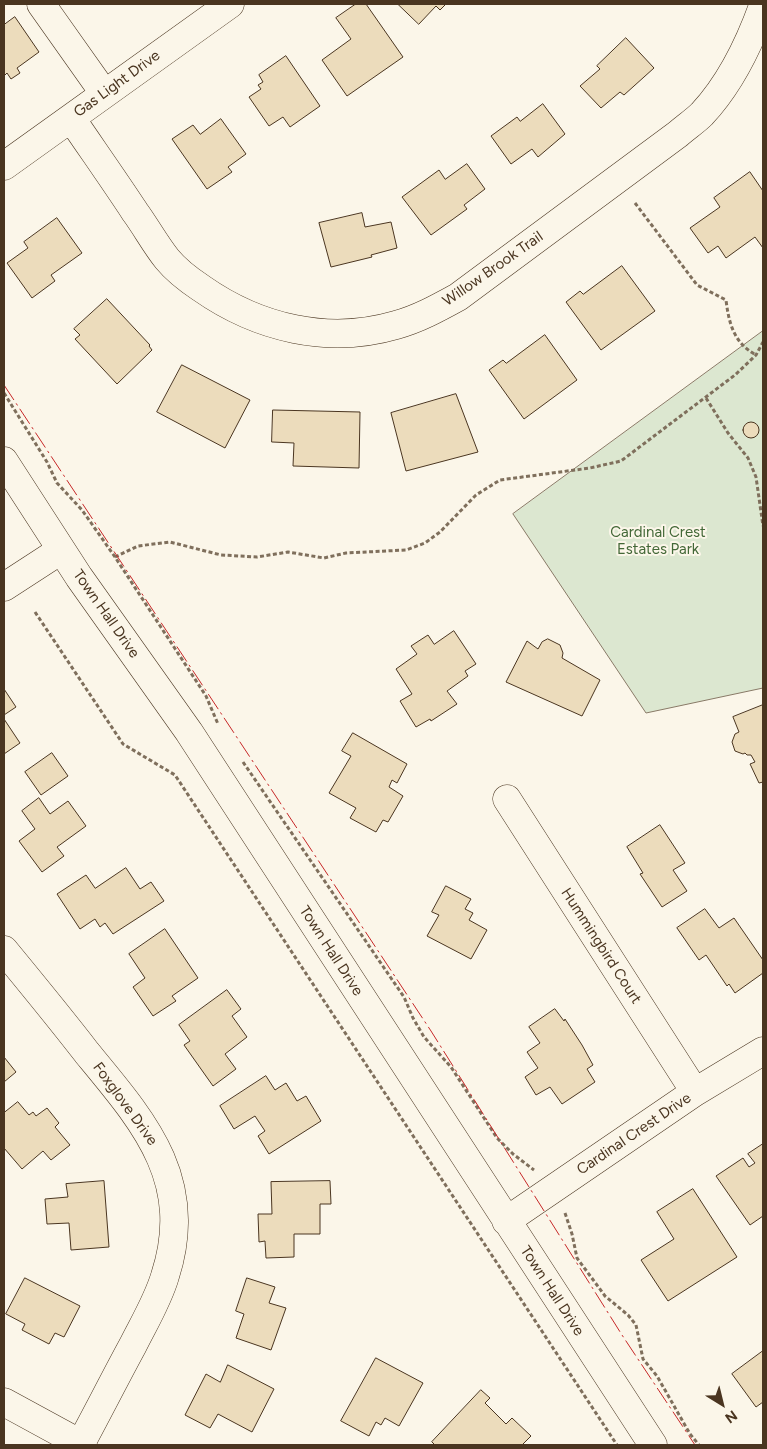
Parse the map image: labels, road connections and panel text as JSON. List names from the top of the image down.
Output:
{
  "streets": {
    "street": [
      "Gas Light Drive",
      "Willow Brook Trail",
      "Town Hall Drive",
      "Hummingbird Court",
      "Foxglove Drive",
      "Cardinal Crest Drive"
    ]
  },
  "crossings": [
    ["Gas Light Drive", "Willow Brook Trail"],
    ["Town Hall Drive", "Cardinal Crest Drive"],
    ["Hummingbird Court", "Cardinal Crest Drive"]
  ],
  "parks": ["Cardinal Crest Estates Park"],
  "north": "bottom right"
}
